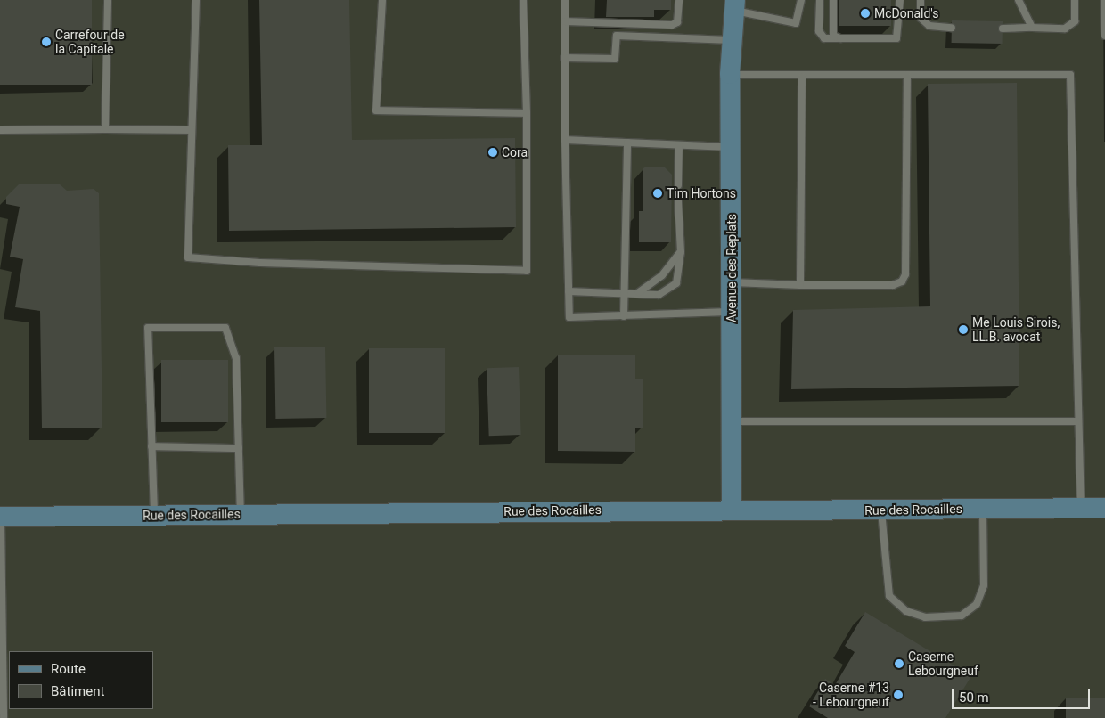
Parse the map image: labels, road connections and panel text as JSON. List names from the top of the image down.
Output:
{
  "streets": {
    "street": ["Avenue des Replats", "Rue des Rocailles"]
  },
  "crossings": [
    ["Avenue des Replats", "Rue des Rocailles"]
  ],
  "places": [
    "McDonald's",
    "Carrefour de la Capitale",
    "Cora",
    "Tim Hortons",
    "Me Louis Sirois, LL.B. avocat",
    "Caserne Lebourgneuf",
    "Caserne #13 - Lebourgneuf"
  ],
  "legend": ["Route", "Bâtiment"],
  "scale_bar": "50 m"
}
